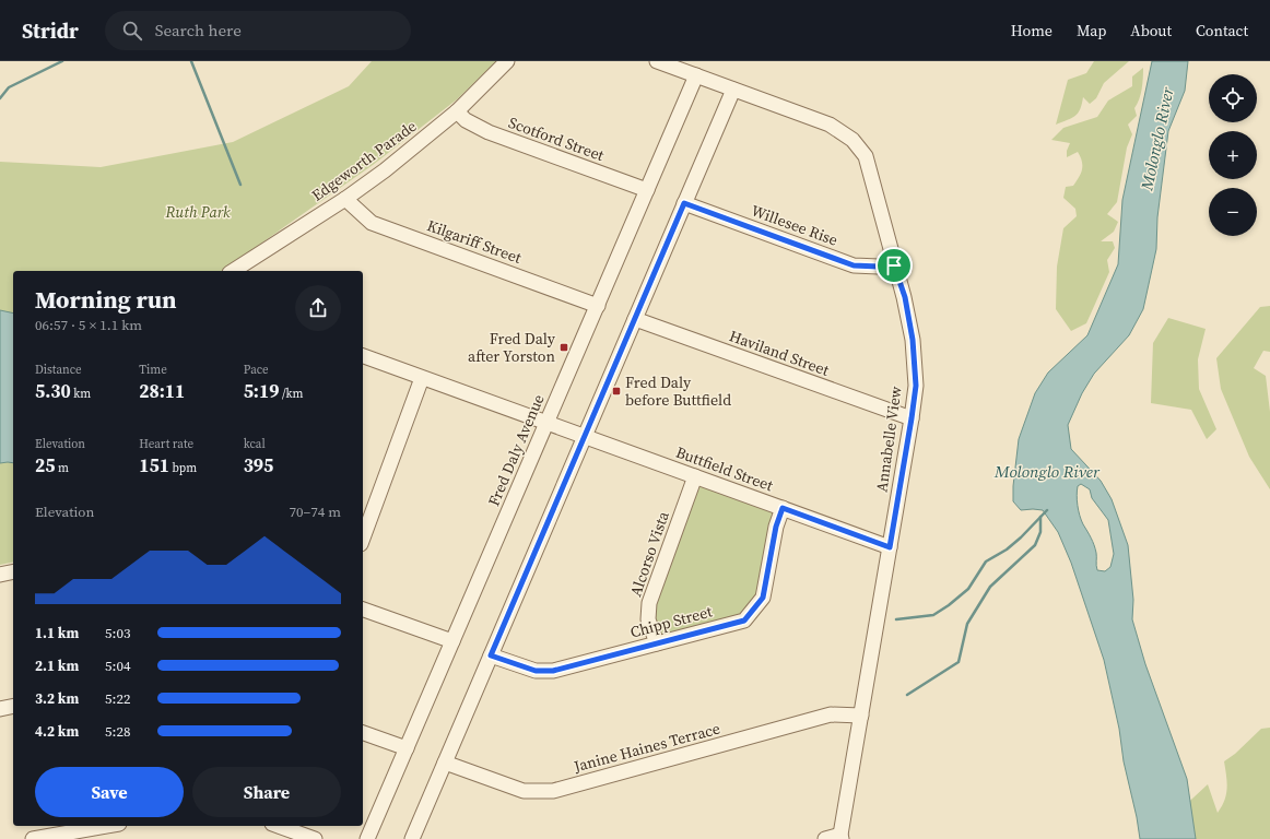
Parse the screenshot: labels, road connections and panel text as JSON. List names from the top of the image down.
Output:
{
  "streets": {
    "street": [
      "Scotford Street",
      "Edgeworth Parade",
      "Willesee Rise",
      "Kilgariff Street",
      "Haviland Street",
      "Annabelle View",
      "Fred Daly Avenue",
      "Buttfield Street",
      "Alcorso Vista",
      "Chipp Street",
      "Janine Haines Terrace"
    ]
  },
  "crossings": [
    ["Scotford Street", "Edgeworth Parade"],
    ["Scotford Street", "Fred Daly Avenue"],
    ["Edgeworth Parade", "Kilgariff Street"],
    ["Willesee Rise", "Annabelle View"],
    ["Kilgariff Street", "Fred Daly Avenue"],
    ["Haviland Street", "Annabelle View"],
    ["Annabelle View", "Fred Daly Avenue"],
    ["Annabelle View", "Buttfield Street"],
    ["Annabelle View", "Janine Haines Terrace"],
    ["Fred Daly Avenue", "Buttfield Street"],
    ["Buttfield Street", "Alcorso Vista"],
    ["Buttfield Street", "Chipp Street"],
    ["Alcorso Vista", "Chipp Street"]
  ],
  "water": ["Molonglo River"],
  "parks": ["Ruth Park"],
  "places": {
    "transit": ["Fred Daly after Yorston", "Fred Daly before Buttfield"]
  },
  "page": {
    "header": "Stridr",
    "search": "Search here",
    "nav": [
      "Home",
      "Map",
      "About",
      "Contact"
    ],
    "map_buttons": ["+", "−"],
    "heading": ["Morning run", "06:57 · 5 × 1.1 km"],
    "stats": [
      ["Distance", "5.30 km"],
      ["Time", "28:11"],
      ["Pace", "5:19 /km"],
      ["Elevation", "25 m"],
      ["Heart rate", "151 bpm"],
      ["kcal", "395"]
    ],
    "chart": ["Elevation", "70–74 m"],
    "list": [
      {
        "name": "1.1 km",
        "note": "5:03"
      },
      {
        "name": "2.1 km",
        "note": "5:04"
      },
      {
        "name": "3.2 km",
        "note": "5:22"
      },
      {
        "name": "4.2 km",
        "note": "5:28"
      }
    ],
    "buttons": ["Save", "Share"]
  }
}
